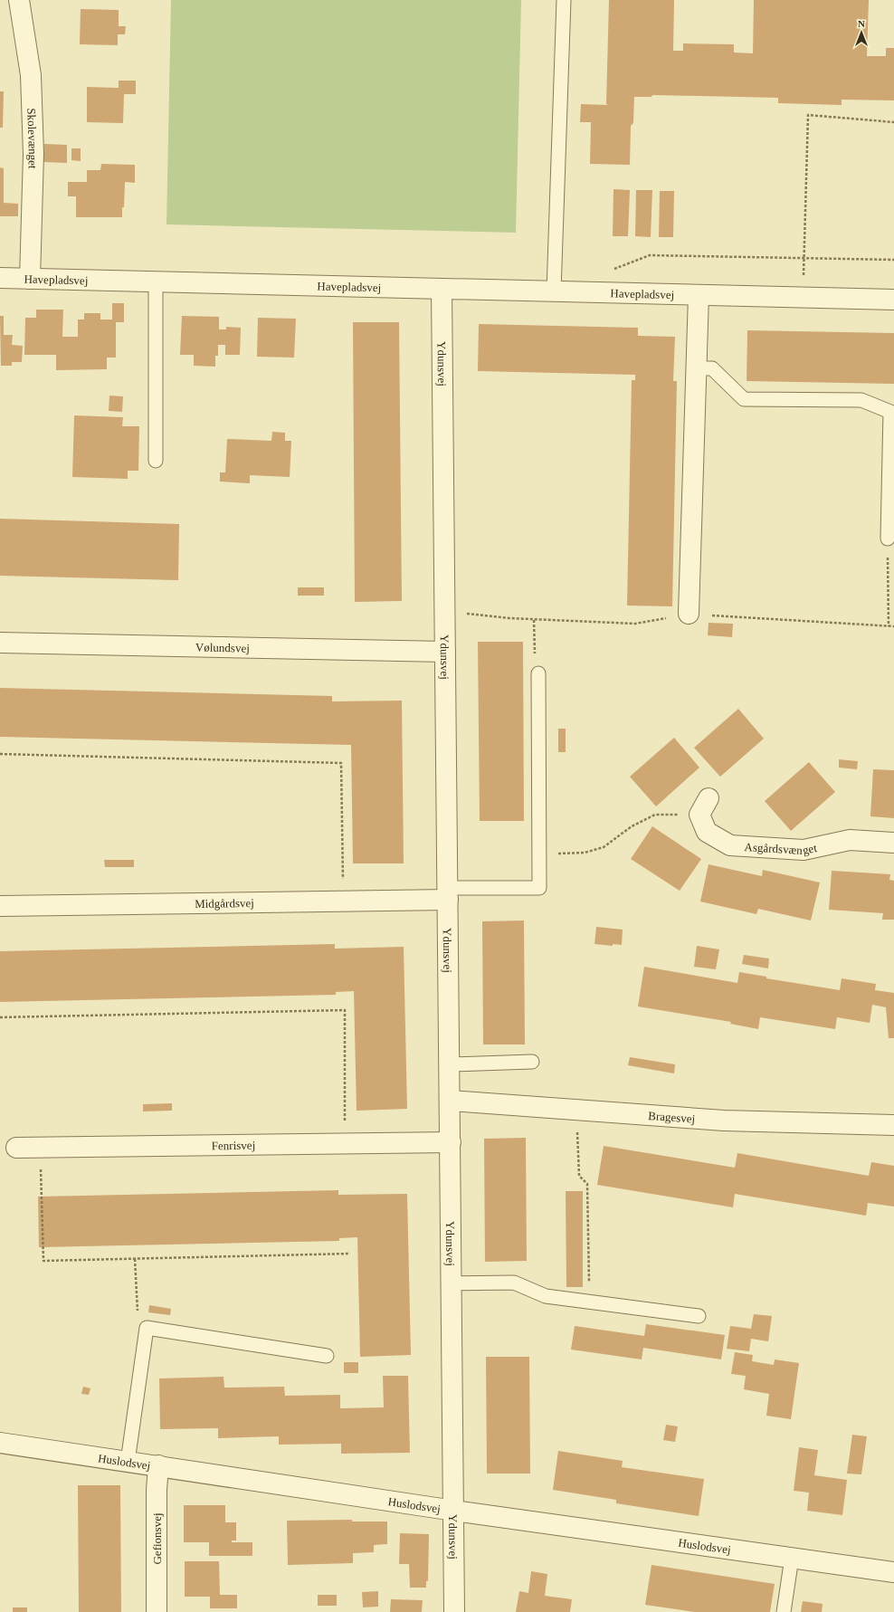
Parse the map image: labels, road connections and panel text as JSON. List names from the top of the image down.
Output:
{
  "streets": {
    "street": [
      "Skolevænget",
      "Havepladsvej",
      "Ydunsvej",
      "Vølundsvej",
      "Asgårdsvænget",
      "Midgårdsvej",
      "Bragesvej",
      "Fenrisvej",
      "Huslodsvej",
      "Gefionsvej"
    ]
  },
  "crossings": [
    ["Skolevænget", "Havepladsvej"],
    ["Havepladsvej", "Ydunsvej"],
    ["Ydunsvej", "Vølundsvej"],
    ["Ydunsvej", "Midgårdsvej"],
    ["Ydunsvej", "Bragesvej"],
    ["Ydunsvej", "Fenrisvej"],
    ["Ydunsvej", "Huslodsvej"],
    ["Huslodsvej", "Gefionsvej"]
  ],
  "north": "top"
}
